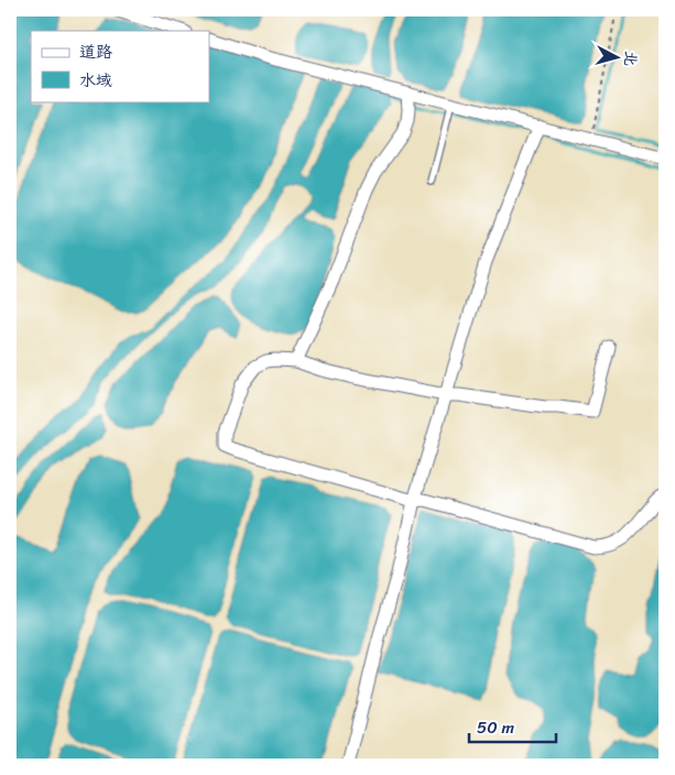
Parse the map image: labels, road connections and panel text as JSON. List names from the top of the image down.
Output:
{
  "legend": ["道路", "水域"],
  "scale_bar": "50 m",
  "north": "right"
}
